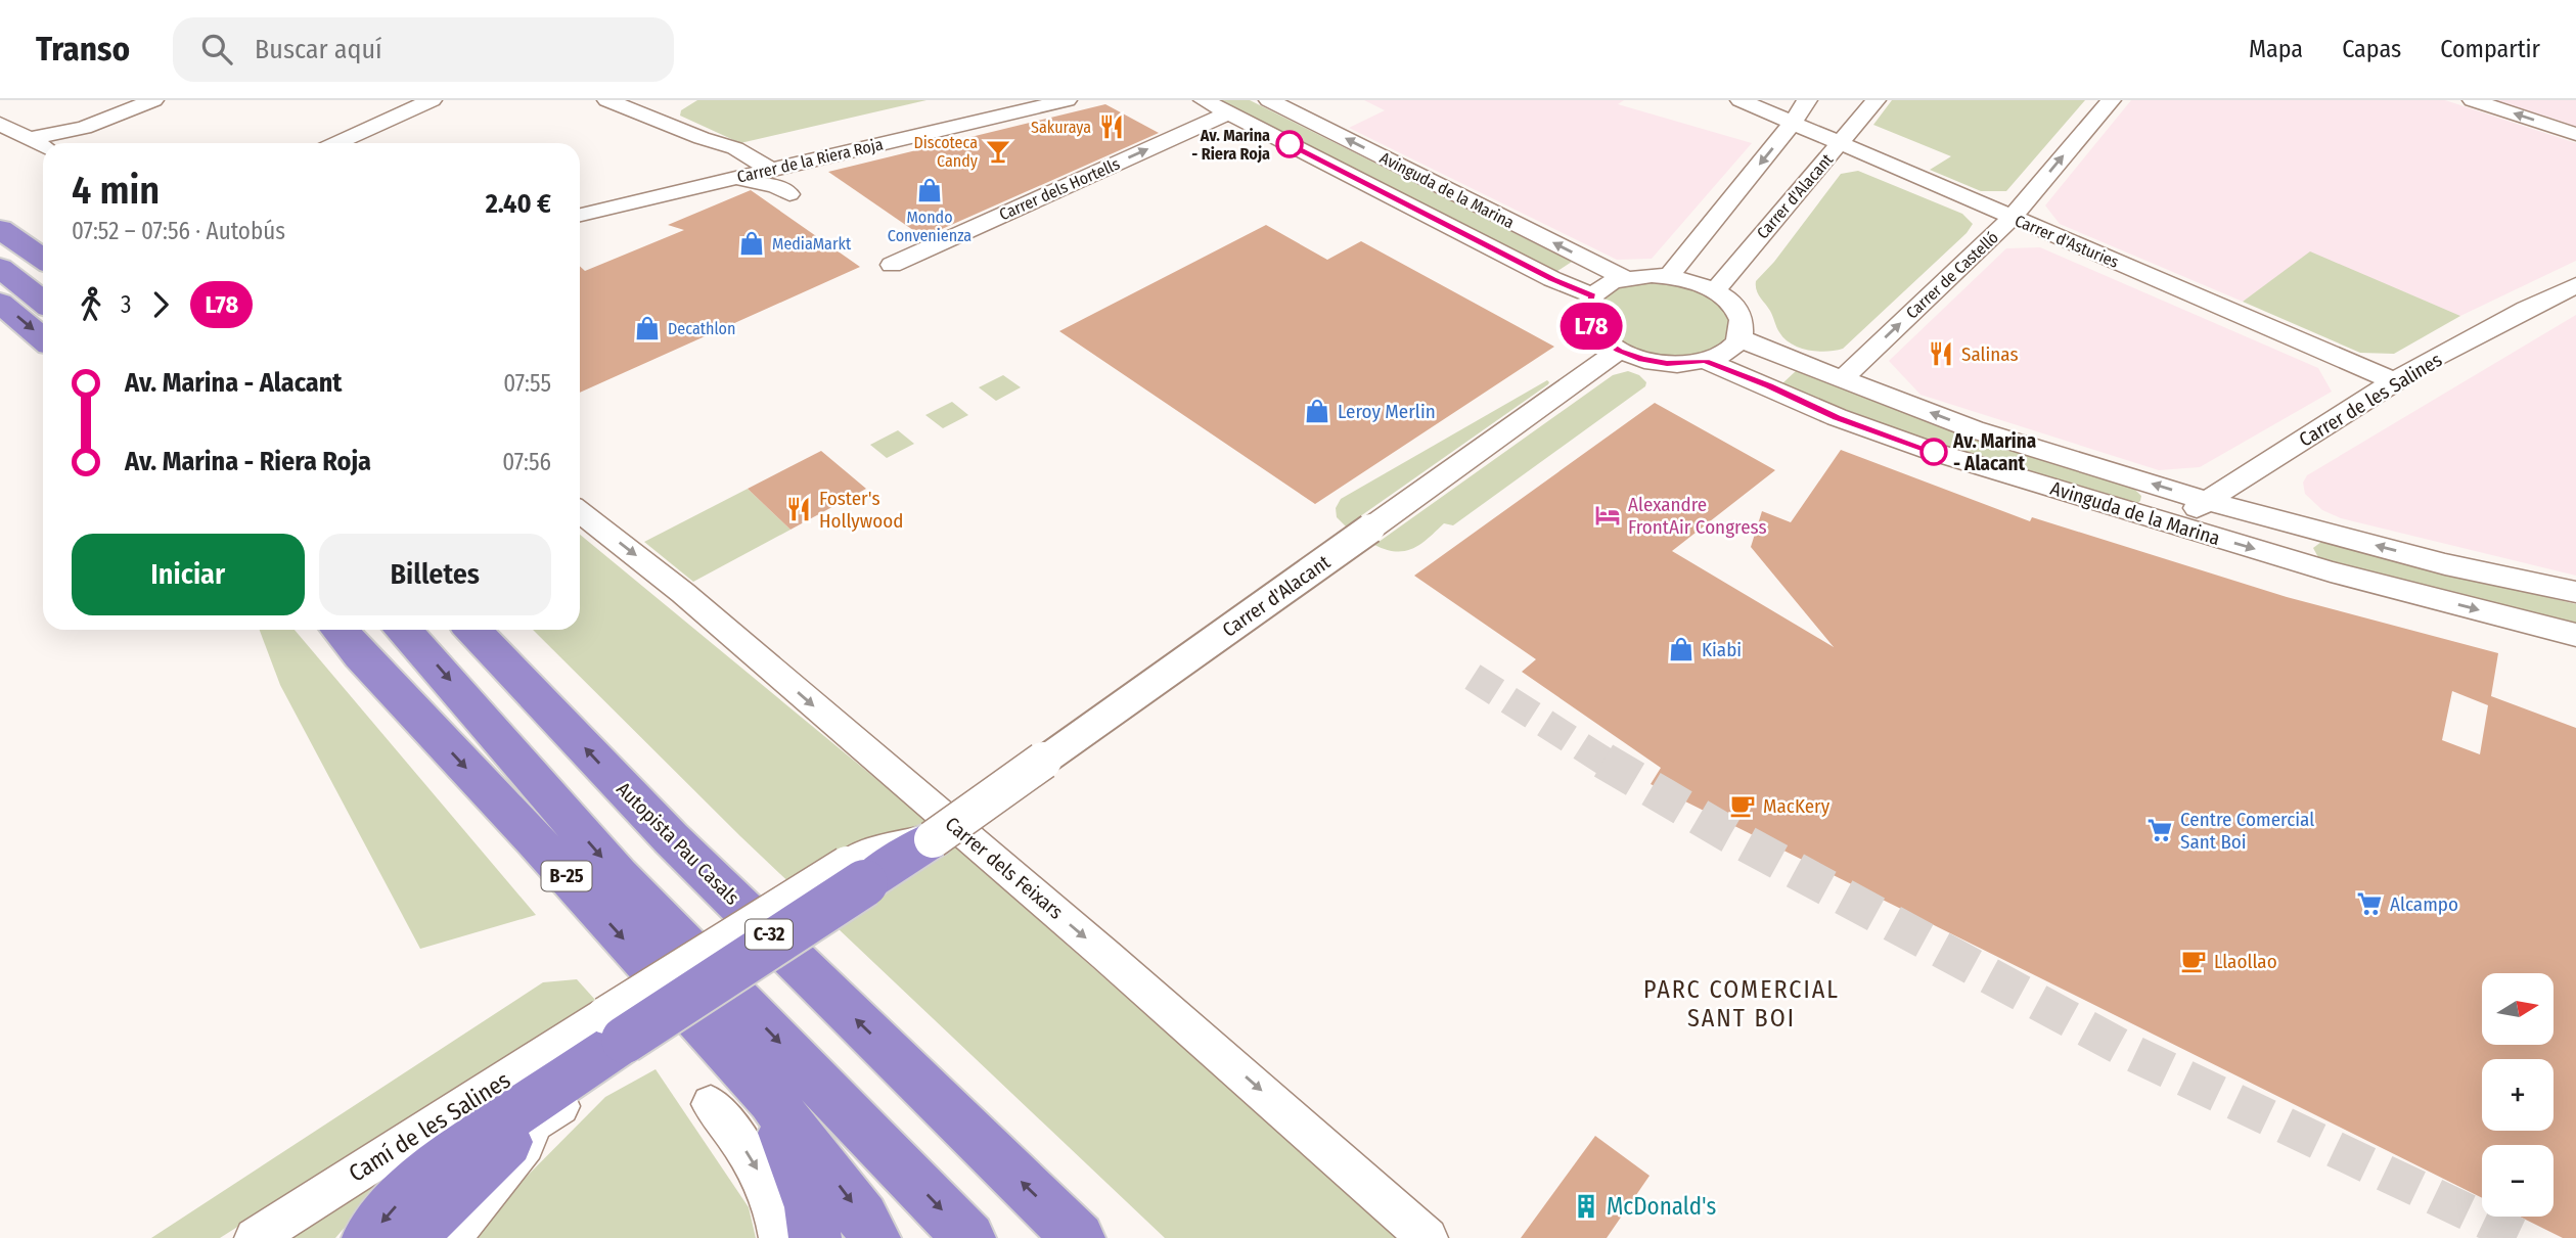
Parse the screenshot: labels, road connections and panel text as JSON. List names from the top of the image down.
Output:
{
  "streets": {
    "highway": ["Autopista Pau Casals", "B-25", "C-32"],
    "street": [
      "Carrer de la Riera Roja",
      "Carrer dels Hortells",
      "Avinguda de la Marina",
      "Carrer d'Alacant",
      "Carrer d'Asturies",
      "Carrer de Castelló",
      "Carrer de les Salines",
      "Carrer dels Feixars",
      "Camí de les Salines"
    ]
  },
  "crossings": [
    ["Carrer dels Hortells", "Avinguda de la Marina"],
    ["Avinguda de la Marina", "Carrer d'Alacant"],
    ["Avinguda de la Marina", "Carrer de Castelló"],
    ["Avinguda de la Marina", "Carrer de les Salines"],
    ["Carrer d'Alacant", "Carrer d'Asturies"],
    ["Carrer d'Asturies", "Carrer de Castelló"],
    ["Carrer d'Asturies", "Carrer de les Salines"]
  ],
  "one_way": ["Carrer dels Hortells", "Carrer dels Feixars"],
  "districts": ["PARC COMERCIAL SANT BOI"],
  "places": {
    "restaurant": ["Sakuraya", "Salinas", "Foster's Hollywood"],
    "other": ["Av. Marina - Riera Roja", "Av. Marina - Alacant"],
    "bar": ["Discoteca Candy"],
    "shop": [
      "Mondo Convenienza",
      "MediaMarkt",
      "Decathlon",
      "Leroy Merlin",
      "Kiabi"
    ],
    "hotel": ["Alexandre FrontAir Congress"],
    "cafe": ["MacKery", "Llaollao"],
    "supermarket": ["Centre Comercial Sant Boi", "Alcampo"],
    "building": ["McDonald's"]
  },
  "lines": ["bus line L78"],
  "north": "right",
  "page": {
    "header": "Transo",
    "search": "Buscar aquí",
    "nav": ["Mapa", "Capas", "Compartir"],
    "on_map": "L78",
    "heading": ["4 min", "07:52 – 07:56 · Autobús", "2.40 €"],
    "legs": ["3", "L78"],
    "list": [
      {
        "name": "Av. Marina - Alacant",
        "value": "07:55"
      },
      {
        "name": "Av. Marina - Riera Roja",
        "value": "07:56"
      }
    ],
    "buttons": ["Iniciar", "Billetes"],
    "map_buttons": ["+", "−"]
  }
}
